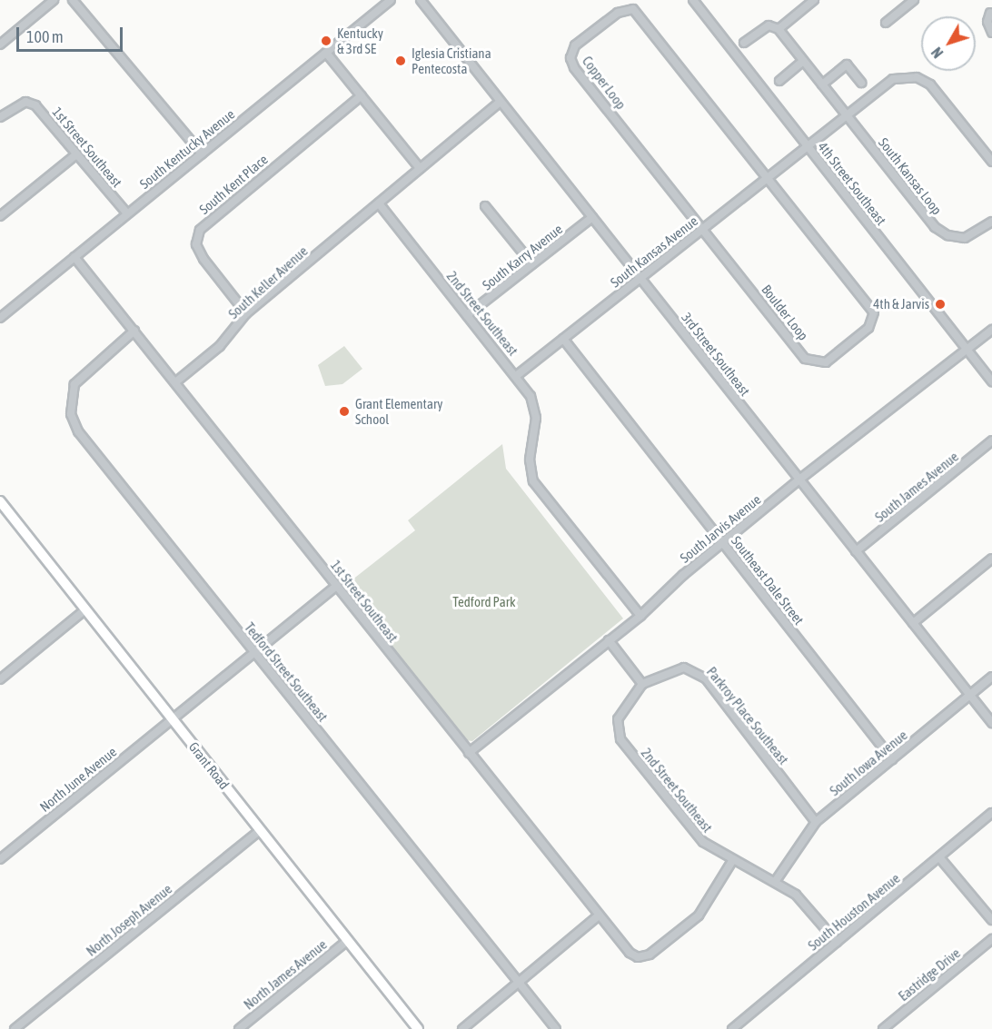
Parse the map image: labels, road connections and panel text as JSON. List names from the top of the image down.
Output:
{
  "streets": {
    "main road": ["Grant Road"],
    "street": [
      "Copper Loop",
      "1st Street Southeast",
      "South Kentucky Avenue",
      "South Kansas Loop",
      "4th Street Southeast",
      "South Kent Place",
      "South Kansas Avenue",
      "South Karry Avenue",
      "South Keller Avenue",
      "Boulder Loop",
      "2nd Street Southeast",
      "3rd Street Southeast",
      "South James Avenue",
      "South Jarvis Avenue",
      "Southeast Dale Street",
      "Tedford Street Southeast",
      "Parkroy Place Southeast",
      "South Iowa Avenue",
      "North June Avenue",
      "South Houston Avenue",
      "North Joseph Avenue",
      "North James Avenue",
      "Eastridge Drive"
    ]
  },
  "crossings": [
    ["Copper Loop", "South Kansas Avenue"],
    ["Copper Loop", "Boulder Loop"],
    ["1st Street Southeast", "South Kentucky Avenue"],
    ["1st Street Southeast", "South Keller Avenue"],
    ["1st Street Southeast", "2nd Street Southeast"],
    ["1st Street Southeast", "South Jarvis Avenue"],
    ["1st Street Southeast", "Tedford Street Southeast"],
    ["1st Street Southeast", "North June Avenue"],
    ["4th Street Southeast", "South Kansas Avenue"],
    ["4th Street Southeast", "South Jarvis Avenue"],
    ["South Kent Place", "South Keller Avenue"],
    ["South Kansas Avenue", "Boulder Loop"],
    ["South Kansas Avenue", "2nd Street Southeast"],
    ["South Kansas Avenue", "3rd Street Southeast"],
    ["South Kansas Avenue", "Southeast Dale Street"],
    ["South Karry Avenue", "2nd Street Southeast"],
    ["South Karry Avenue", "3rd Street Southeast"],
    ["South Keller Avenue", "2nd Street Southeast"],
    ["2nd Street Southeast", "South Jarvis Avenue"],
    ["2nd Street Southeast", "Parkroy Place Southeast"],
    ["2nd Street Southeast", "South Iowa Avenue"],
    ["2nd Street Southeast", "South Houston Avenue"],
    ["3rd Street Southeast", "South James Avenue"],
    ["3rd Street Southeast", "South Jarvis Avenue"],
    ["3rd Street Southeast", "South Iowa Avenue"],
    ["South Jarvis Avenue", "Southeast Dale Street"],
    ["Southeast Dale Street", "South Iowa Avenue"],
    ["Tedford Street Southeast", "North June Avenue"],
    ["Parkroy Place Southeast", "South Iowa Avenue"],
    ["Grant Road", "North June Avenue"],
    ["Grant Road", "North Joseph Avenue"],
    ["Grant Road", "North James Avenue"]
  ],
  "parks": ["Tedford Park"],
  "places": [
    "Kentucky & 3rd SE",
    "Iglesia Cristiana Pentecosta",
    "4th & Jarvis",
    "Grant Elementary School"
  ],
  "scale_bar": "100 m",
  "north": "bottom left"
}
